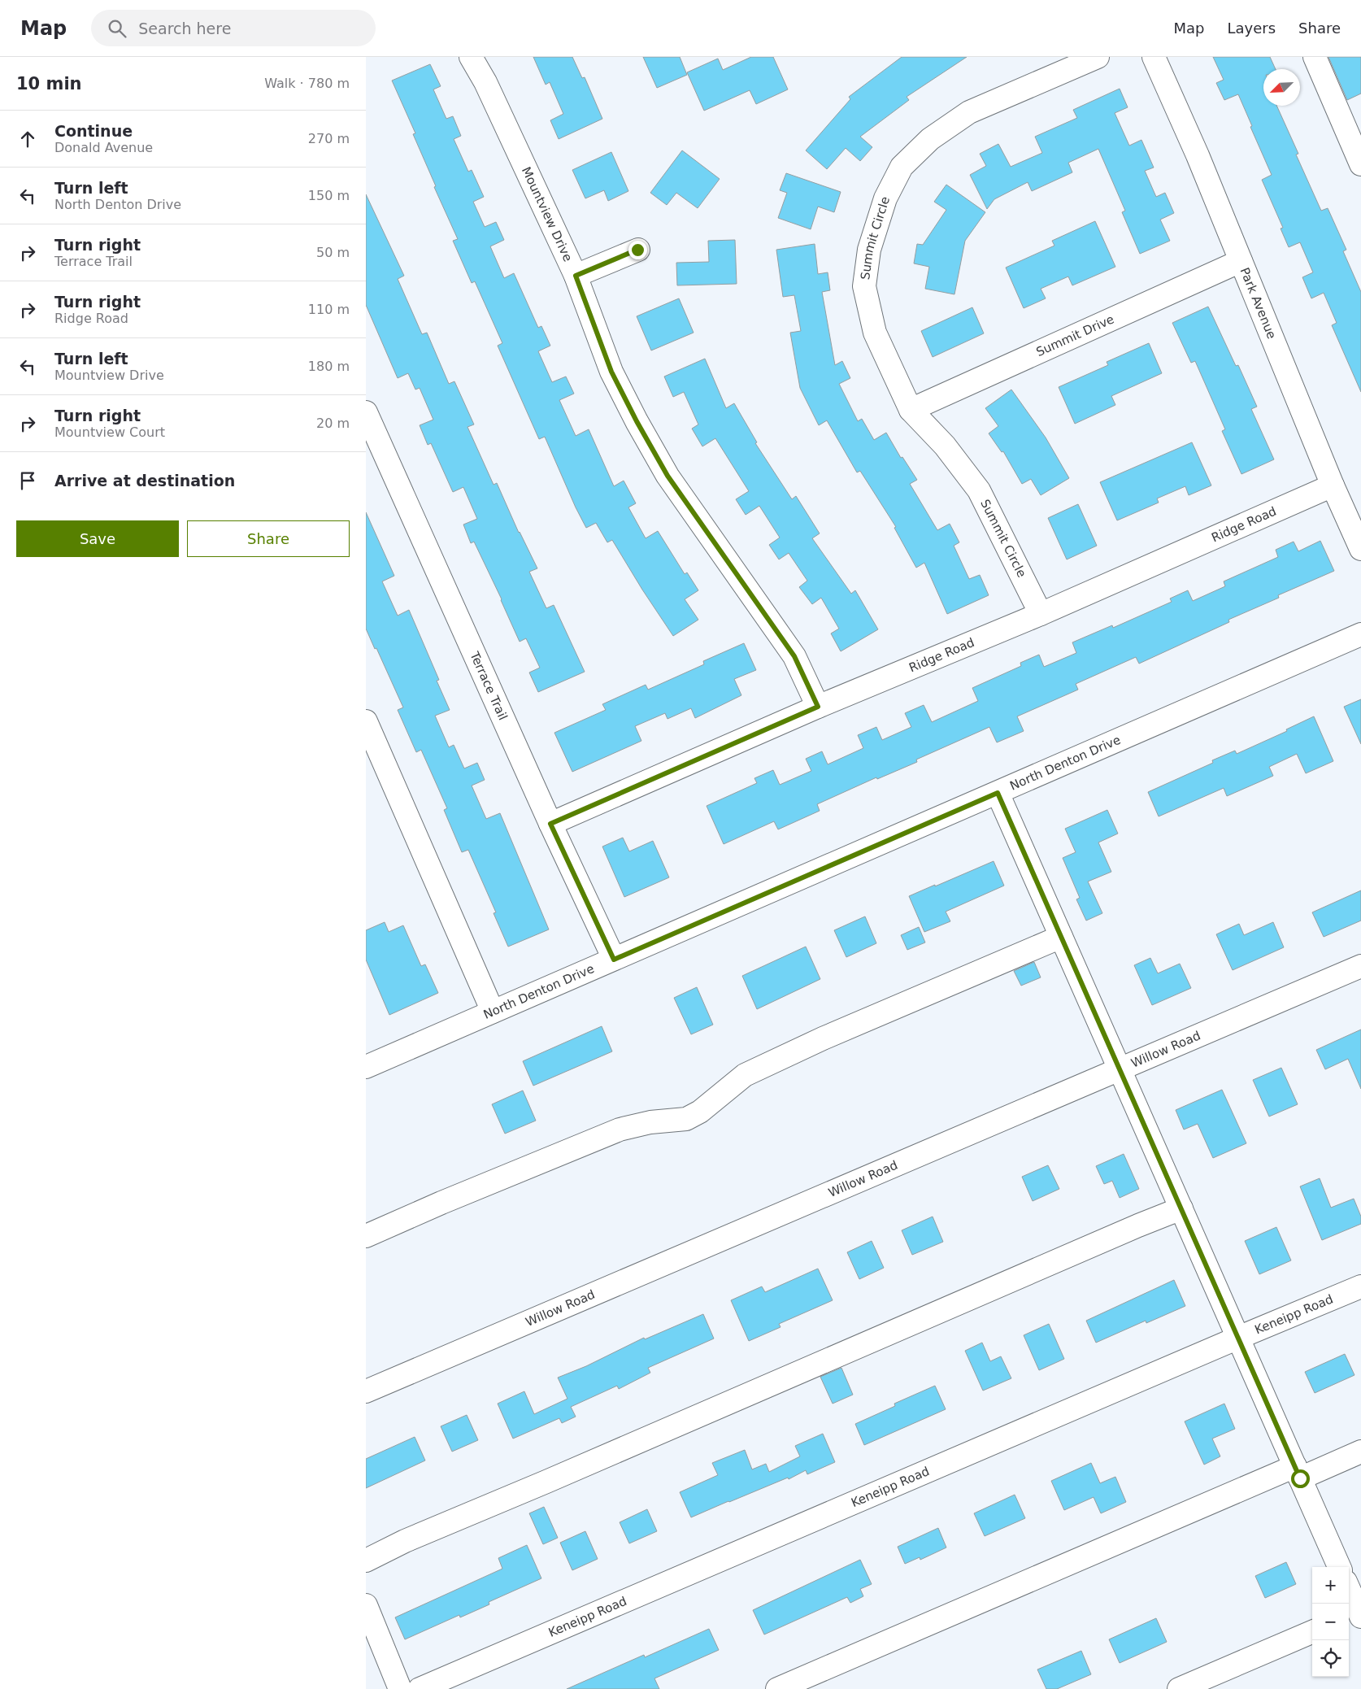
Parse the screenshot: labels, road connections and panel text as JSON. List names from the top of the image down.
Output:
{
  "streets": {
    "street": [
      "Mountview Drive",
      "Summit Circle",
      "Park Avenue",
      "Summit Drive",
      "Ridge Road",
      "Terrace Trail",
      "North Denton Drive",
      "Willow Road",
      "Keneipp Road"
    ]
  },
  "crossings": [
    ["Mountview Drive", "Ridge Road"],
    ["Summit Circle", "Summit Drive"],
    ["Summit Circle", "Ridge Road"],
    ["Park Avenue", "Summit Drive"],
    ["Park Avenue", "Ridge Road"],
    ["Ridge Road", "Terrace Trail"],
    ["Terrace Trail", "North Denton Drive"]
  ],
  "north": "bottom left",
  "page": {
    "header": "Map",
    "search": "Search here",
    "nav": ["Map", "Layers", "Share"],
    "heading": ["10 min", "Walk · 780 m"],
    "list": [
      ["Continue", "Donald Avenue", "270 m"],
      ["Turn left", "North Denton Drive", "150 m"],
      ["Turn right", "Terrace Trail", "50 m"],
      ["Turn right", "Ridge Road", "110 m"],
      ["Turn left", "Mountview Drive", "180 m"],
      ["Turn right", "Mountview Court", "20 m"],
      "Arrive at destination"
    ],
    "buttons": ["Save", "Share"],
    "map_buttons": ["+", "−"]
  }
}
